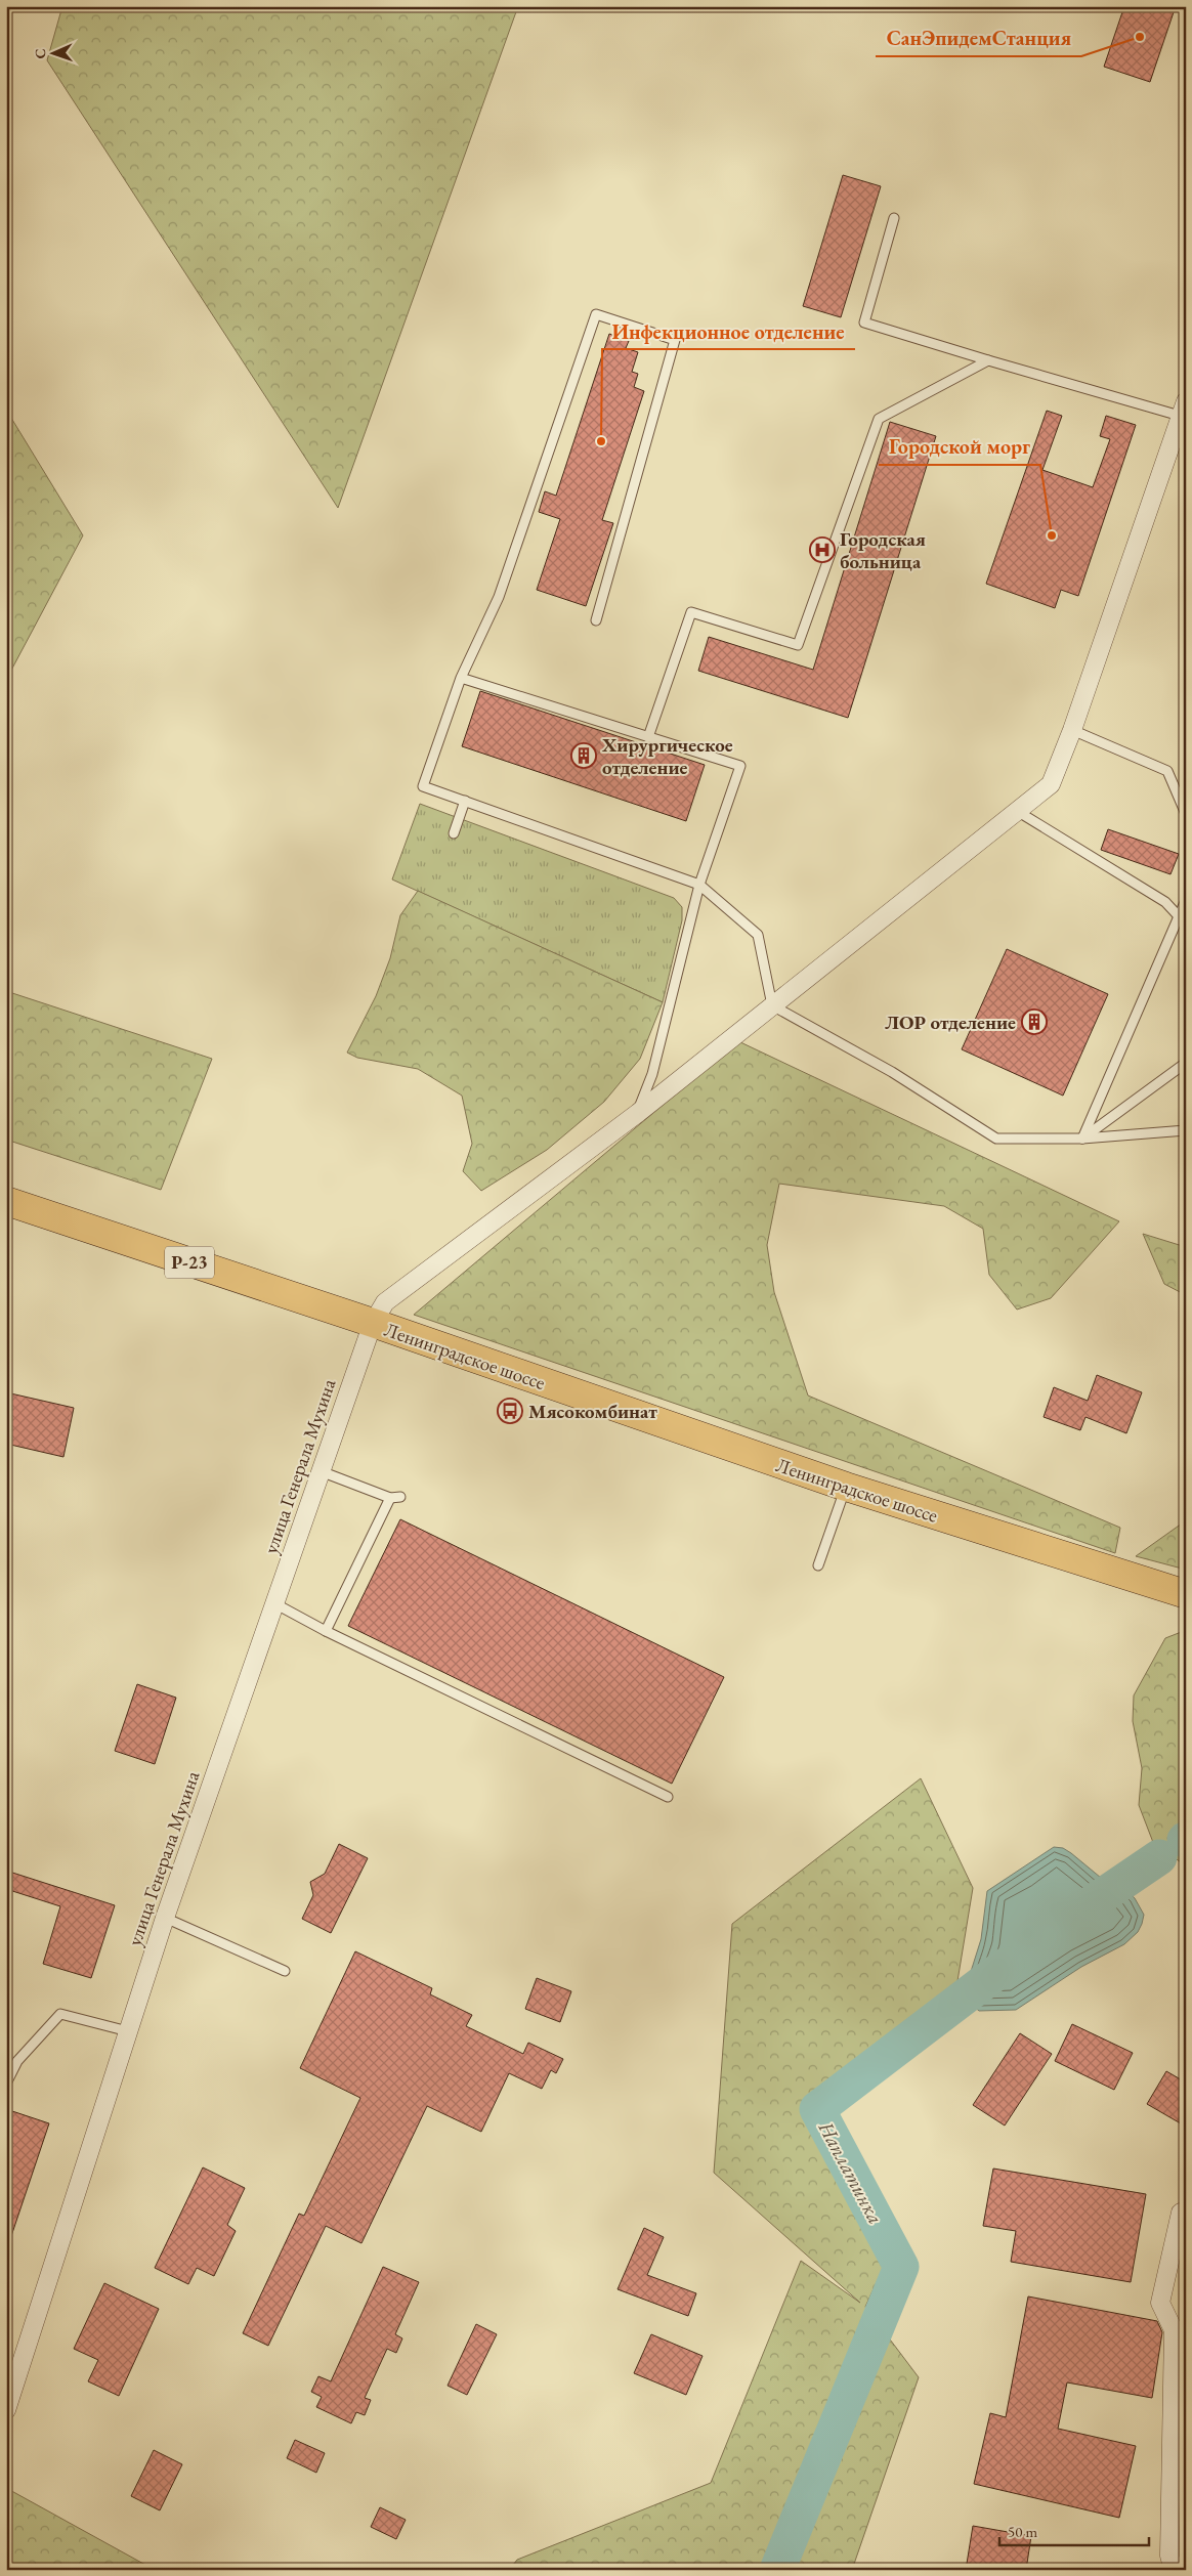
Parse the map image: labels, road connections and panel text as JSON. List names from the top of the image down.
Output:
{
  "streets": {
    "main road": ["Р-23", "Ленинградское шоссе"],
    "street": ["улица Генерала Мухина"]
  },
  "crossings": [
    ["Ленинградское шоссе", "улица Генерала Мухина"]
  ],
  "water": ["Наплатинка"],
  "places": {
    "other": ["СанЭпидемСтанция", "Инфекционное отделение", "Городской морг"],
    "hospital": ["Городская больница"],
    "building": ["Хирургическое отделение", "ЛОР отделение"],
    "bus stop": ["Мясокомбинат"]
  },
  "scale_bar": "50 m",
  "north": "left"
}
